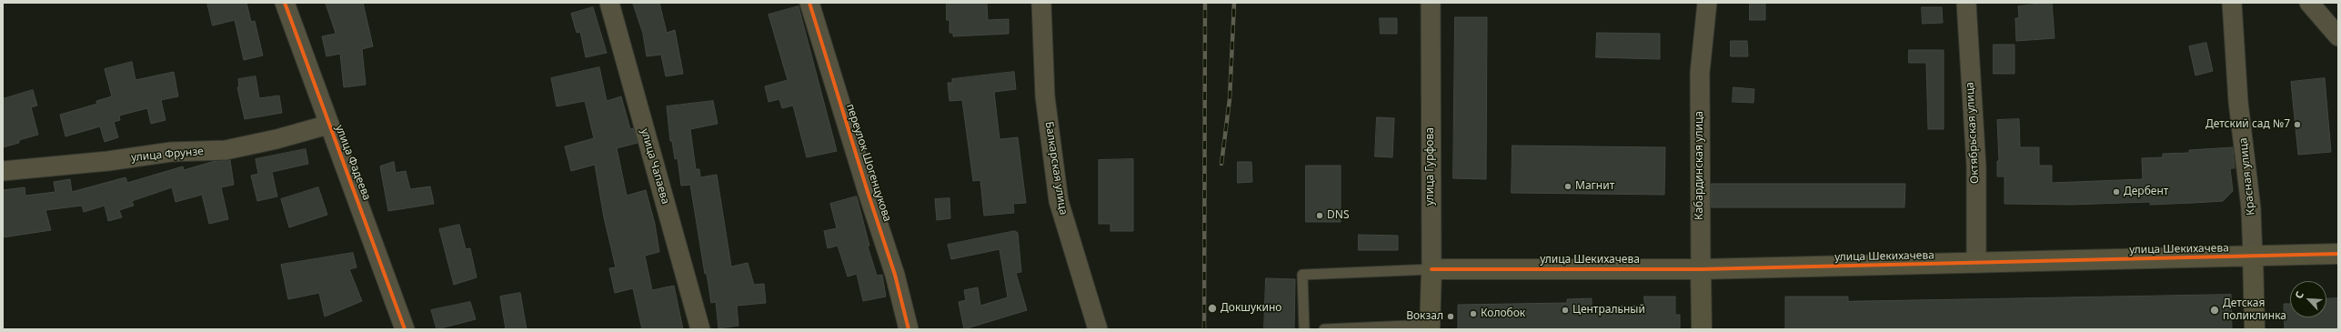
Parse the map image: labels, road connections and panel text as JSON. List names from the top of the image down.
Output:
{
  "streets": {
    "street": [
      "Октябрьская улица",
      "улица Фрунзе",
      "улица Фадеева",
      "переулок Шогенцукова",
      "Кабардинская улица",
      "улица Чапаева",
      "улица Гурфова",
      "Балкарская улица",
      "Красная улица",
      "улица Шекихачева"
    ]
  },
  "crossings": [
    ["Октябрьская улица", "улица Шекихачева"],
    ["улица Фрунзе", "улица Фадеева"],
    ["Кабардинская улица", "улица Шекихачева"],
    ["улица Гурфова", "улица Шекихачева"],
    ["Красная улица", "улица Шекихачева"]
  ],
  "places": [
    "Детский сад №7",
    "Магнит",
    "Дербент",
    "DNS",
    "Докшукино",
    "Центральный",
    "Детская поликлинка",
    "Колобок",
    "Вокзал"
  ],
  "north": "top left"
}
